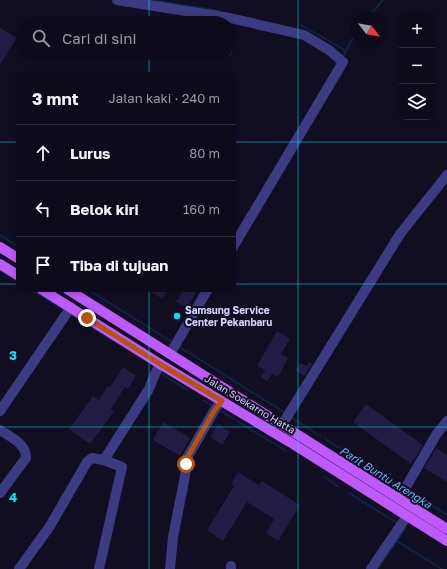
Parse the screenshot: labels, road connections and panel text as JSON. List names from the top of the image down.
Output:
{
  "streets": {
    "main road": ["Jalan Soekarno Hatta"]
  },
  "water": ["Parit Buntu Arengka"],
  "places": ["Samsung Service Center Pekanbaru"],
  "north": "bottom right",
  "page": {
    "map_buttons": ["+", "−"],
    "search": "Cari di sini",
    "heading": ["3 mnt", "Jalan kaki · 240 m"],
    "list": [
      ["Lurus", "80 m"],
      ["Belok kiri", "160 m"],
      "Tiba di tujuan"
    ]
  },
  "grid": {
    "rows": ["3", "4"]
  }
}
